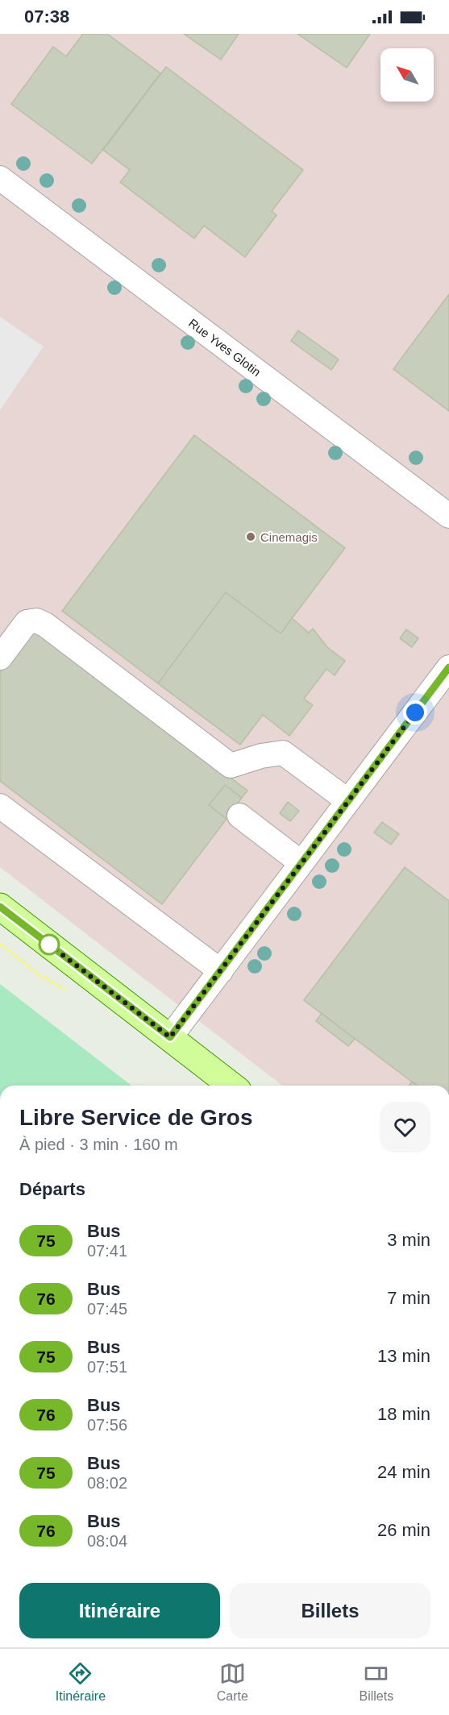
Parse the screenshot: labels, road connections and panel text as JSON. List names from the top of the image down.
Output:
{
  "streets": {
    "street": ["Rue Yves Glotin"]
  },
  "places": ["Cinemagis"],
  "lines": ["bus line 75"],
  "north": "top left",
  "page": {
    "status": "07:38",
    "heading": [
      ["Libre Service de Gros", "À pied · 3 min · 160 m"],
      "Départs"
    ],
    "list": [
      {
        "mark": "75",
        "name": "Bus",
        "note": "07:41",
        "value": "3 min"
      },
      {
        "mark": "76",
        "name": "Bus",
        "note": "07:45",
        "value": "7 min"
      },
      {
        "mark": "75",
        "name": "Bus",
        "note": "07:51",
        "value": "13 min"
      },
      {
        "mark": "76",
        "name": "Bus",
        "note": "07:56",
        "value": "18 min"
      },
      {
        "mark": "75",
        "name": "Bus",
        "note": "08:02",
        "value": "24 min"
      },
      {
        "mark": "76",
        "name": "Bus",
        "note": "08:04",
        "value": "26 min"
      }
    ],
    "buttons": ["Itinéraire", "Billets"],
    "tabs": ["Itinéraire", "Carte", "Billets"]
  }
}
